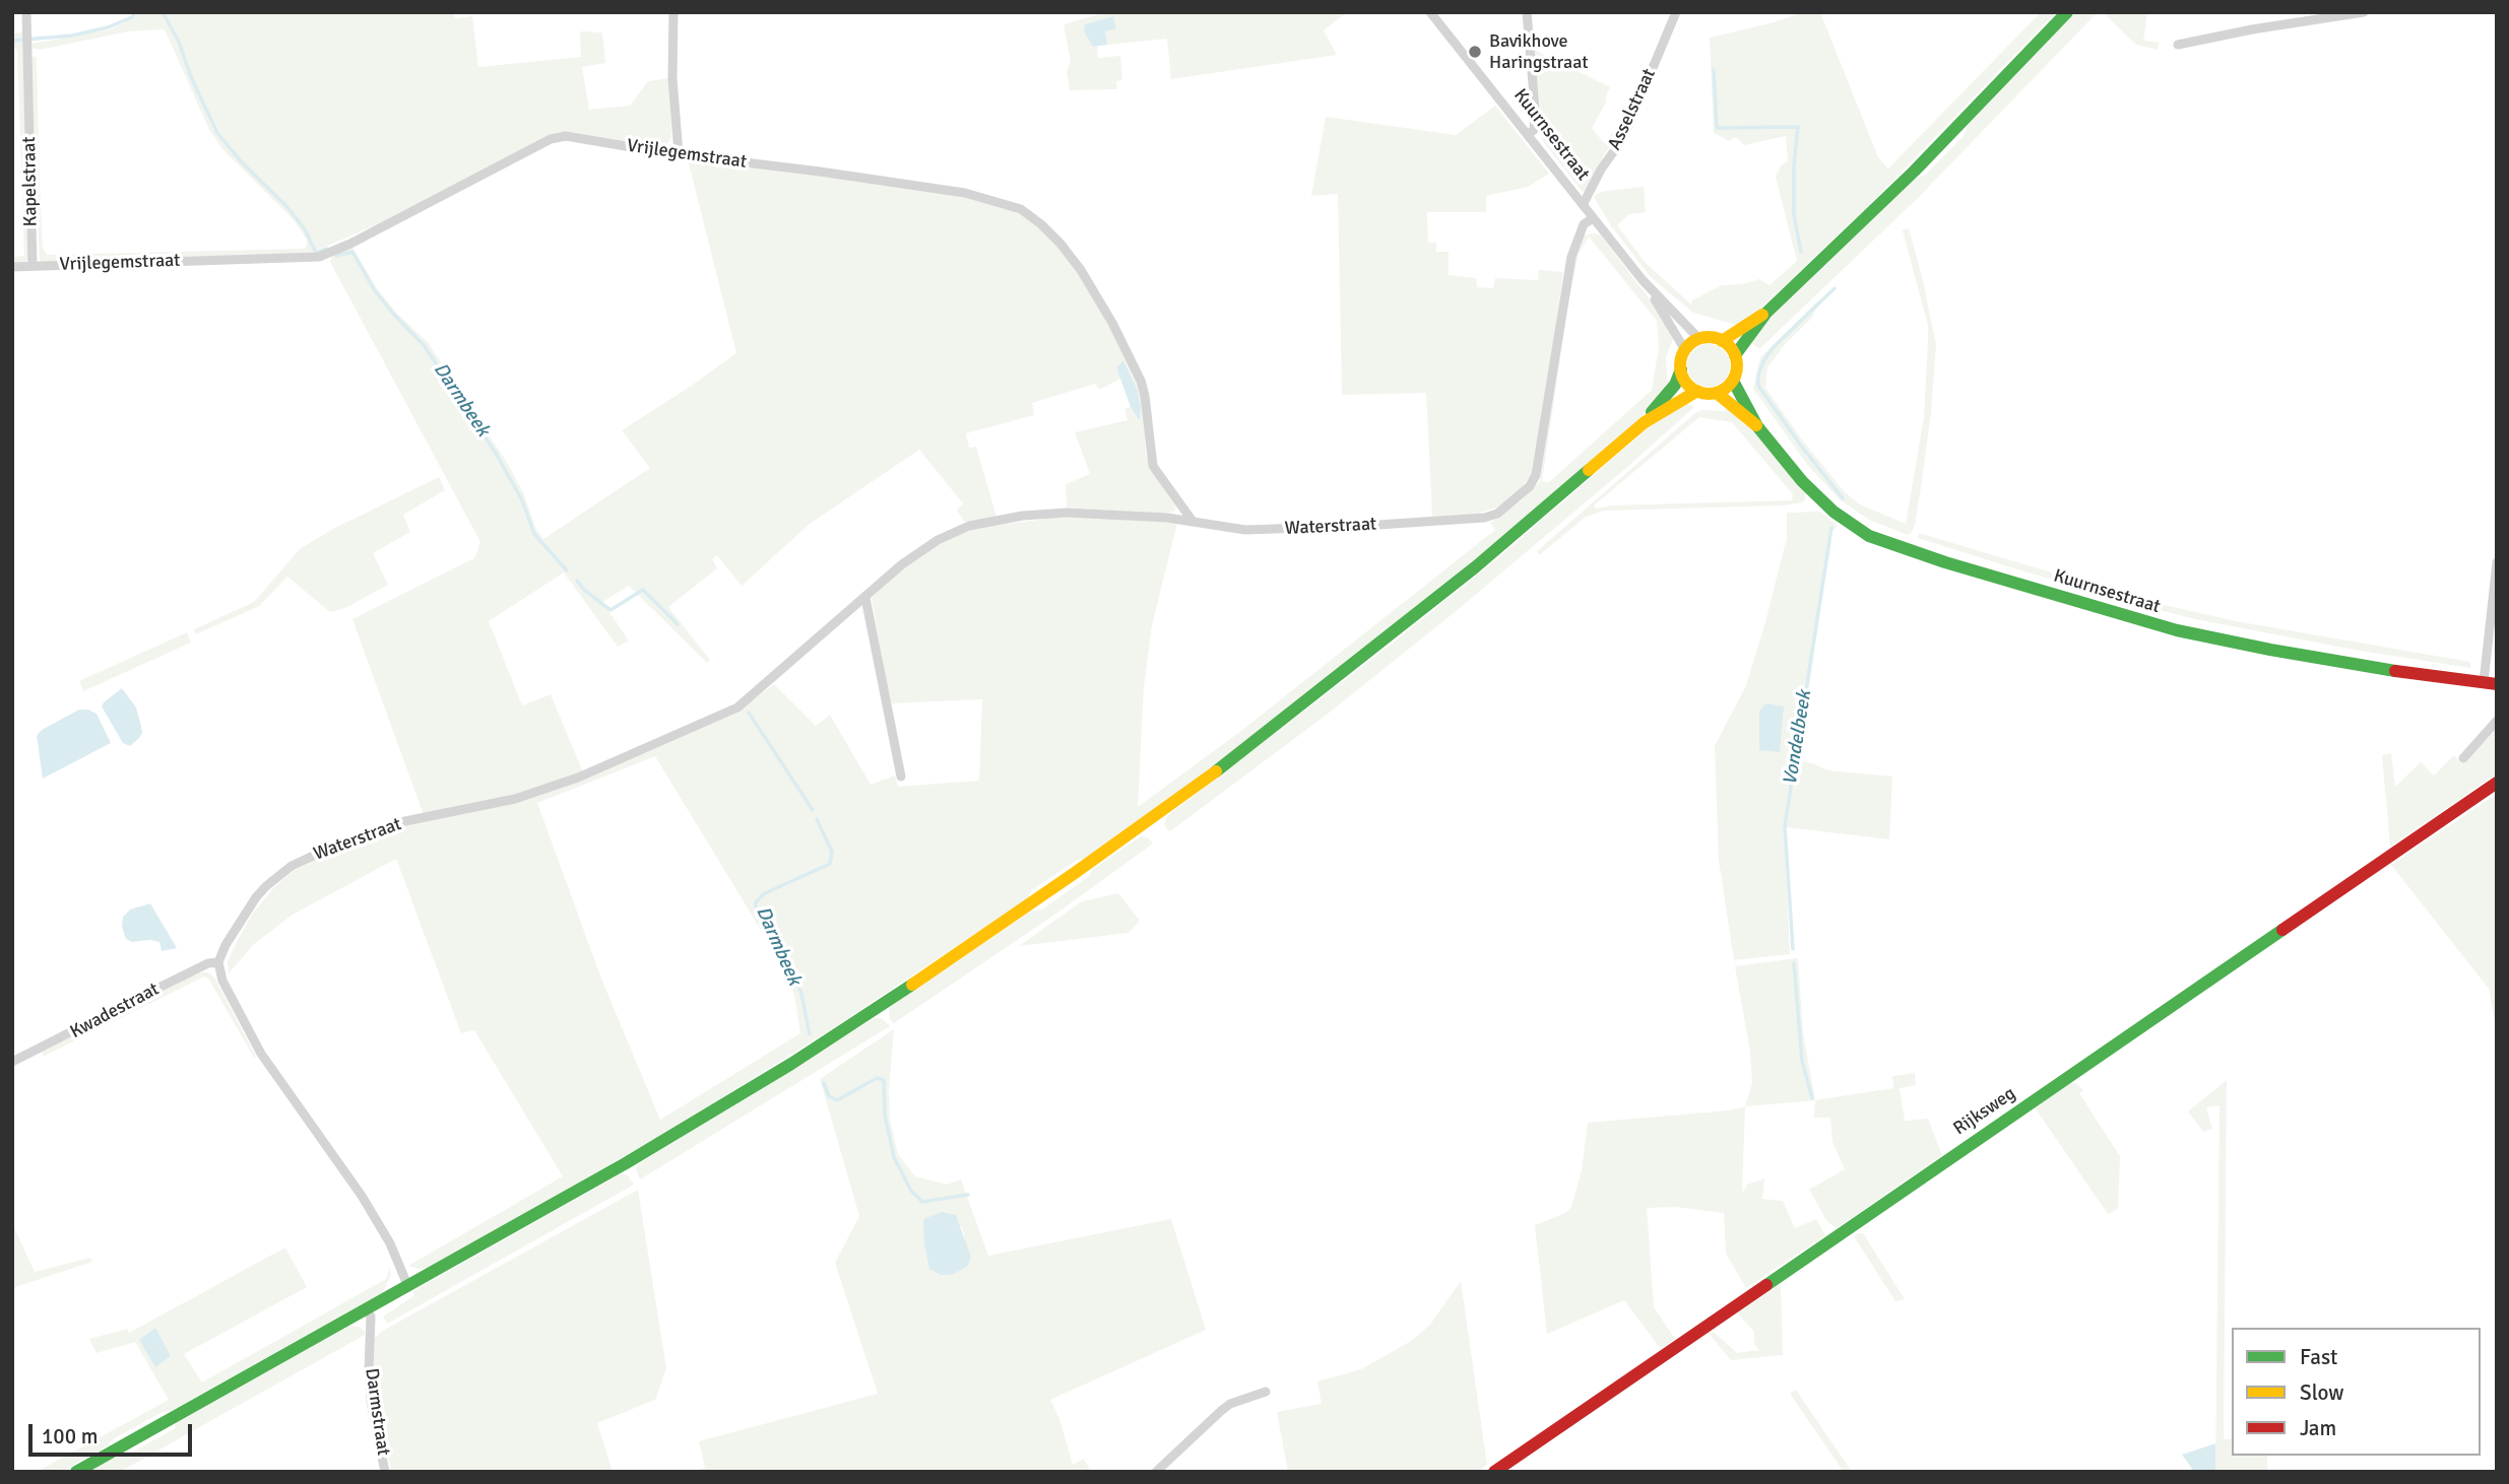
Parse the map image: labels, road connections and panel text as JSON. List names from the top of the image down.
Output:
{
  "streets": {
    "main road": ["Kuurnsestraat", "Rijksweg"],
    "street": [
      "Asselstraat",
      "Vrijlegemstraat",
      "Kapelstraat",
      "Waterstraat",
      "Kwadestraat",
      "Darmstraat"
    ]
  },
  "crossings": [
    ["Asselstraat", "Kuurnsestraat"],
    ["Kuurnsestraat", "Waterstraat"],
    ["Vrijlegemstraat", "Kapelstraat"],
    ["Vrijlegemstraat", "Waterstraat"],
    ["Waterstraat", "Kwadestraat"]
  ],
  "water": ["Darmbeek", "Vondelbeek"],
  "places": ["Bavikhove Haringstraat"],
  "legend": ["Fast", "Slow", "Jam"],
  "scale_bar": "100 m"
}
